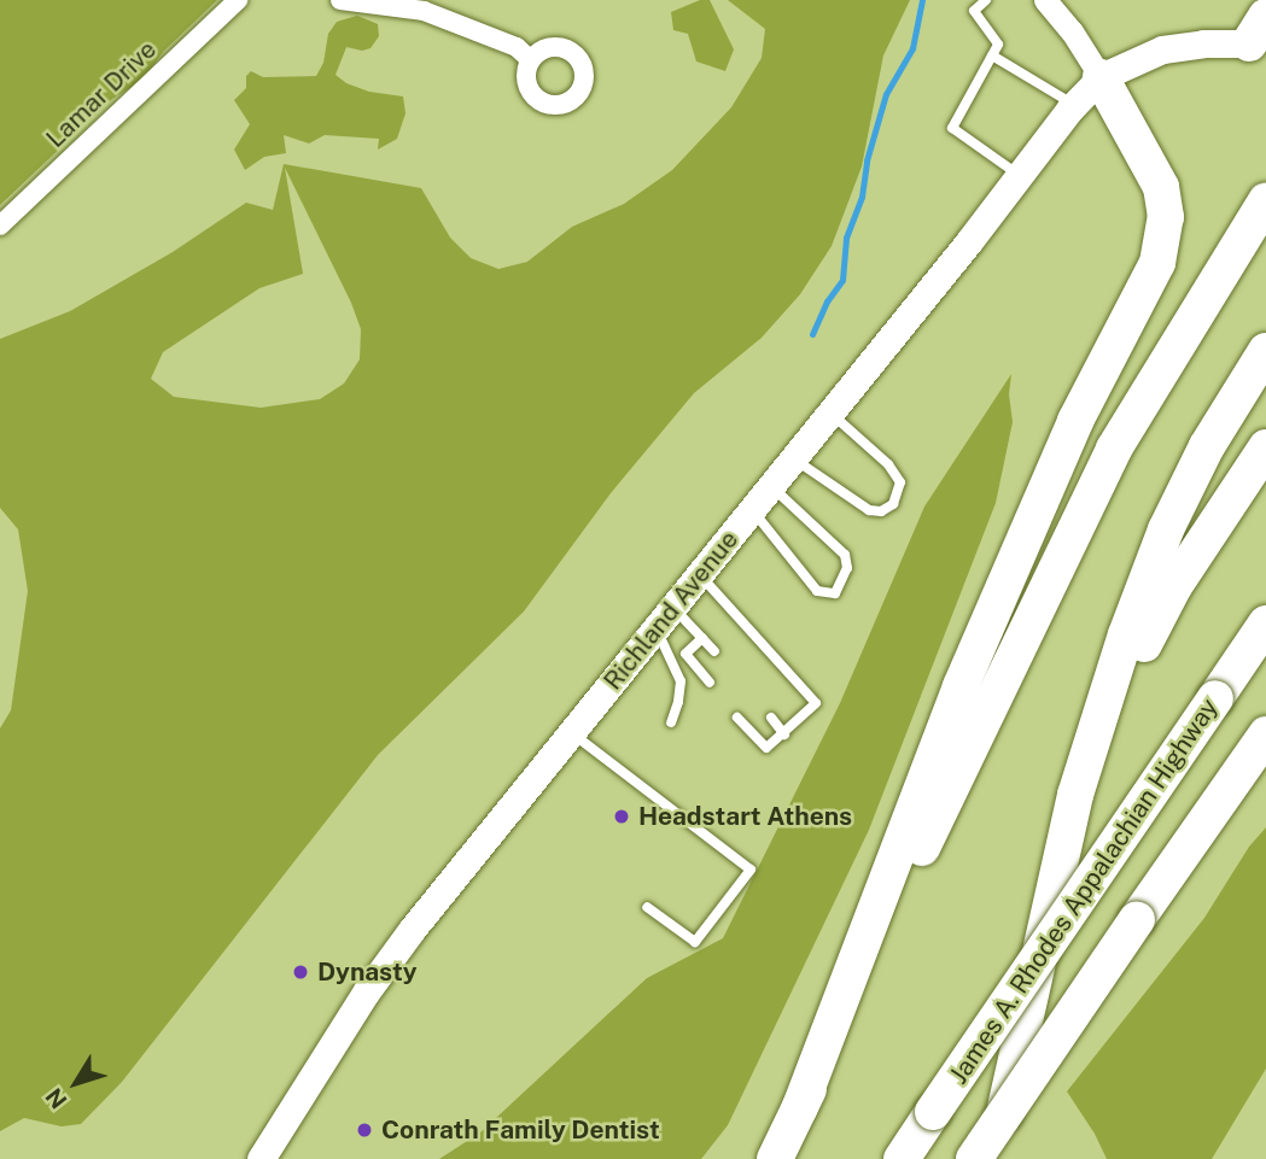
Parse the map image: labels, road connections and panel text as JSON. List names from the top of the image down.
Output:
{
  "streets": {
    "highway": ["James A. Rhodes Appalachian Highway"],
    "main road": ["Richland Avenue"],
    "street": ["Lamar Drive"]
  },
  "places": ["Headstart Athens", "Dynasty", "Conrath Family Dentist"],
  "north": "bottom left"
}
